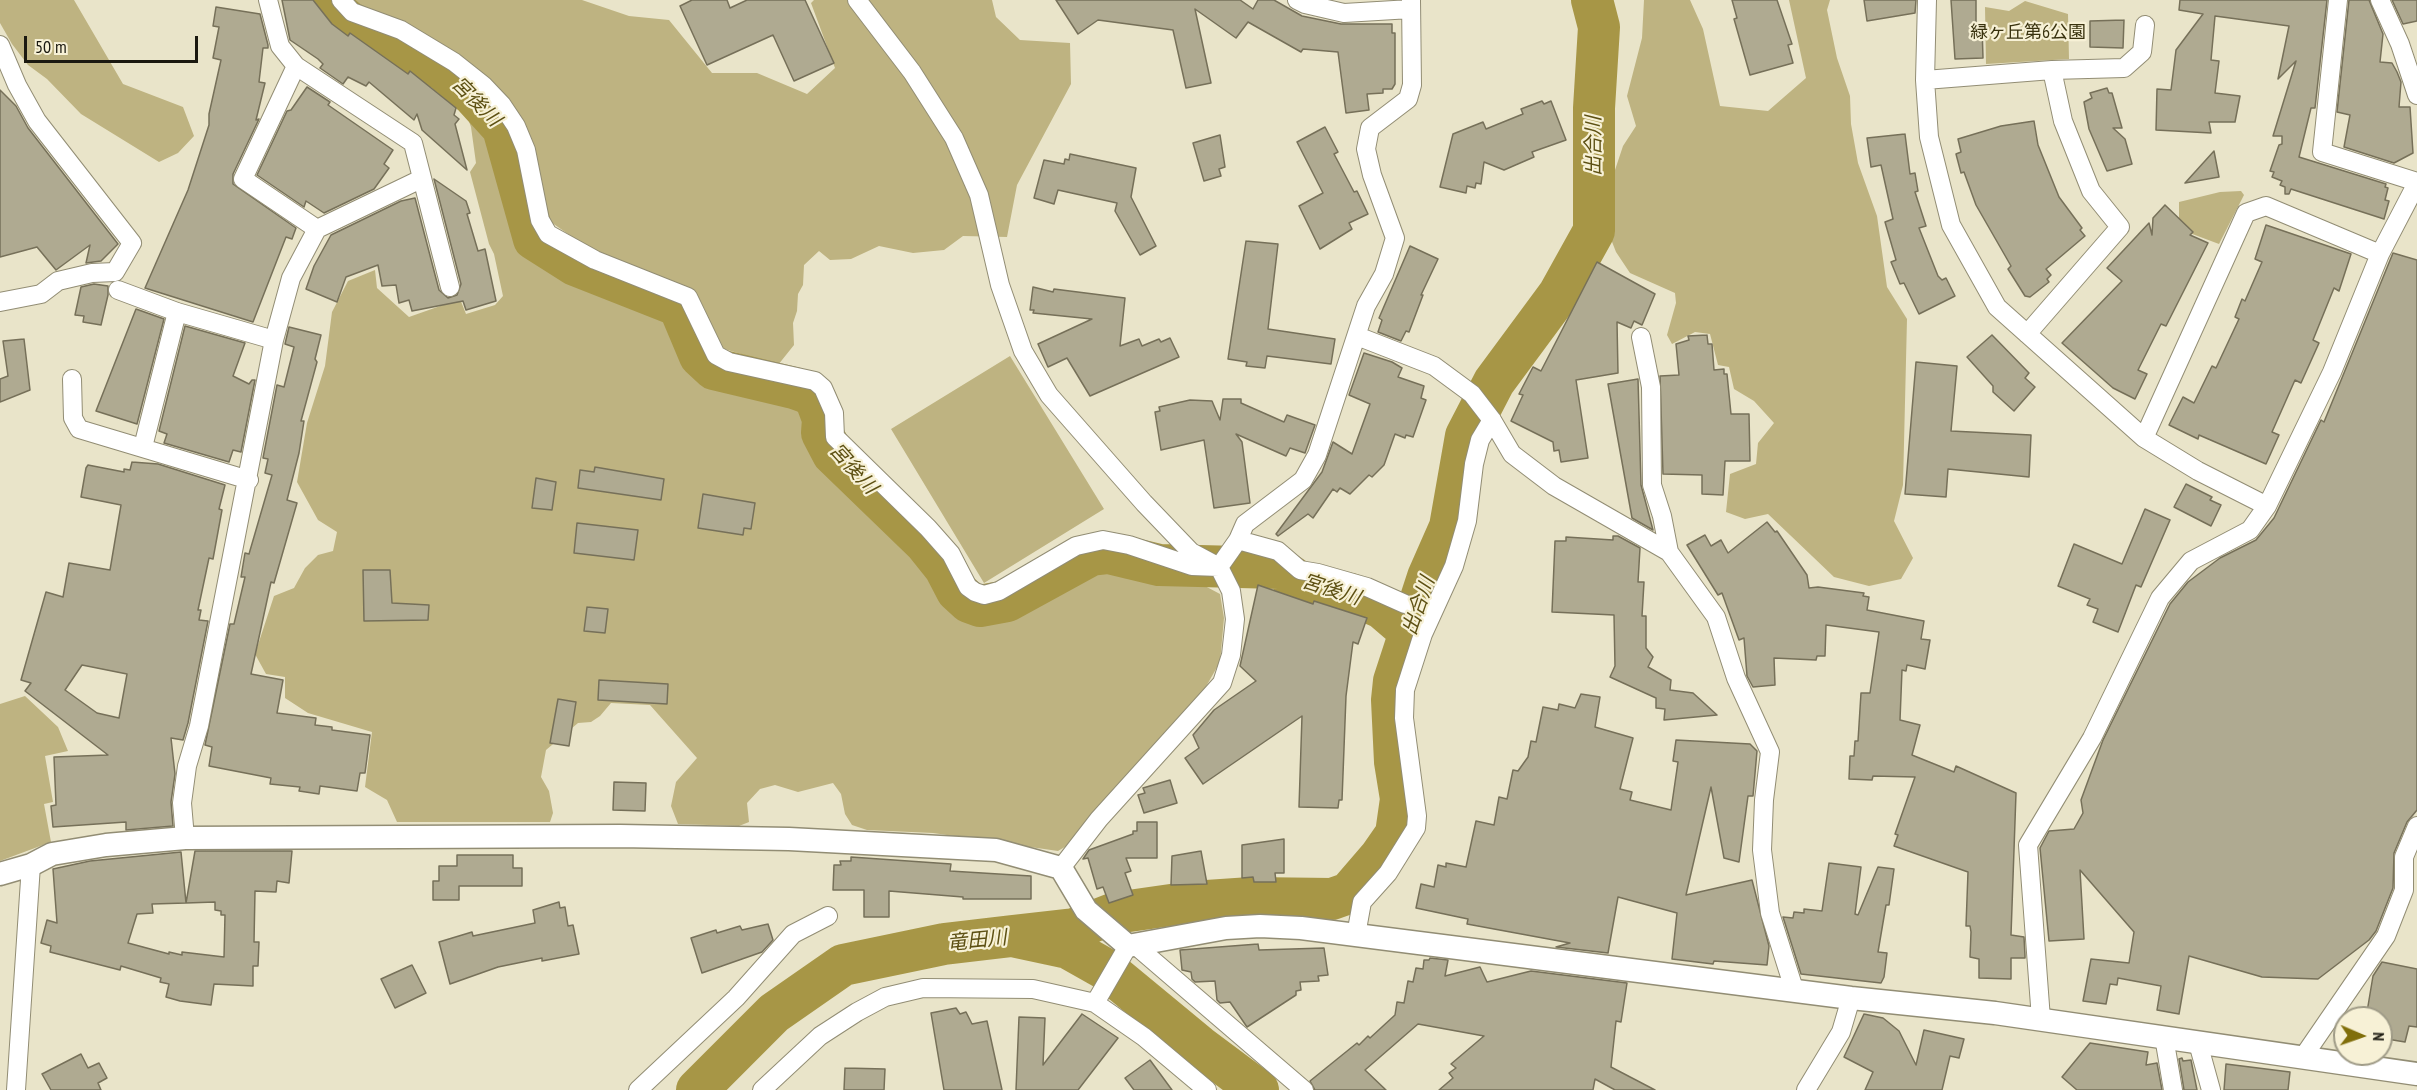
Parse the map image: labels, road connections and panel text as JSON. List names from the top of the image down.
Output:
{
  "water": ["宮後川", "出合川", "竜田川"],
  "parks": ["緑ヶ丘第6公園"],
  "scale_bar": "50 m",
  "north": "right"
}
